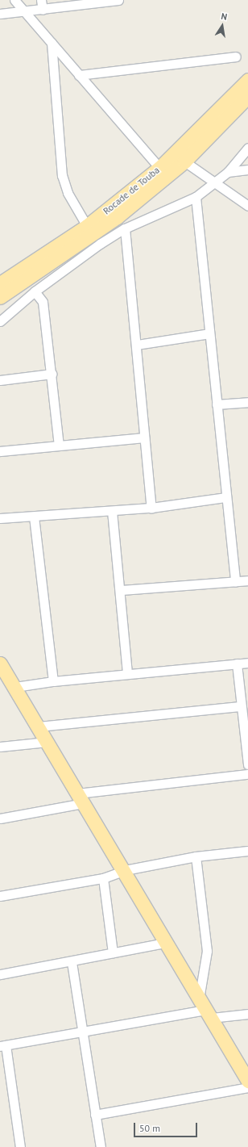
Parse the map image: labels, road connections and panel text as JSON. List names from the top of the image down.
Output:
{
  "streets": {
    "main road": ["Rocade de Touba"]
  },
  "scale_bar": "50 m",
  "north": "top"
}
